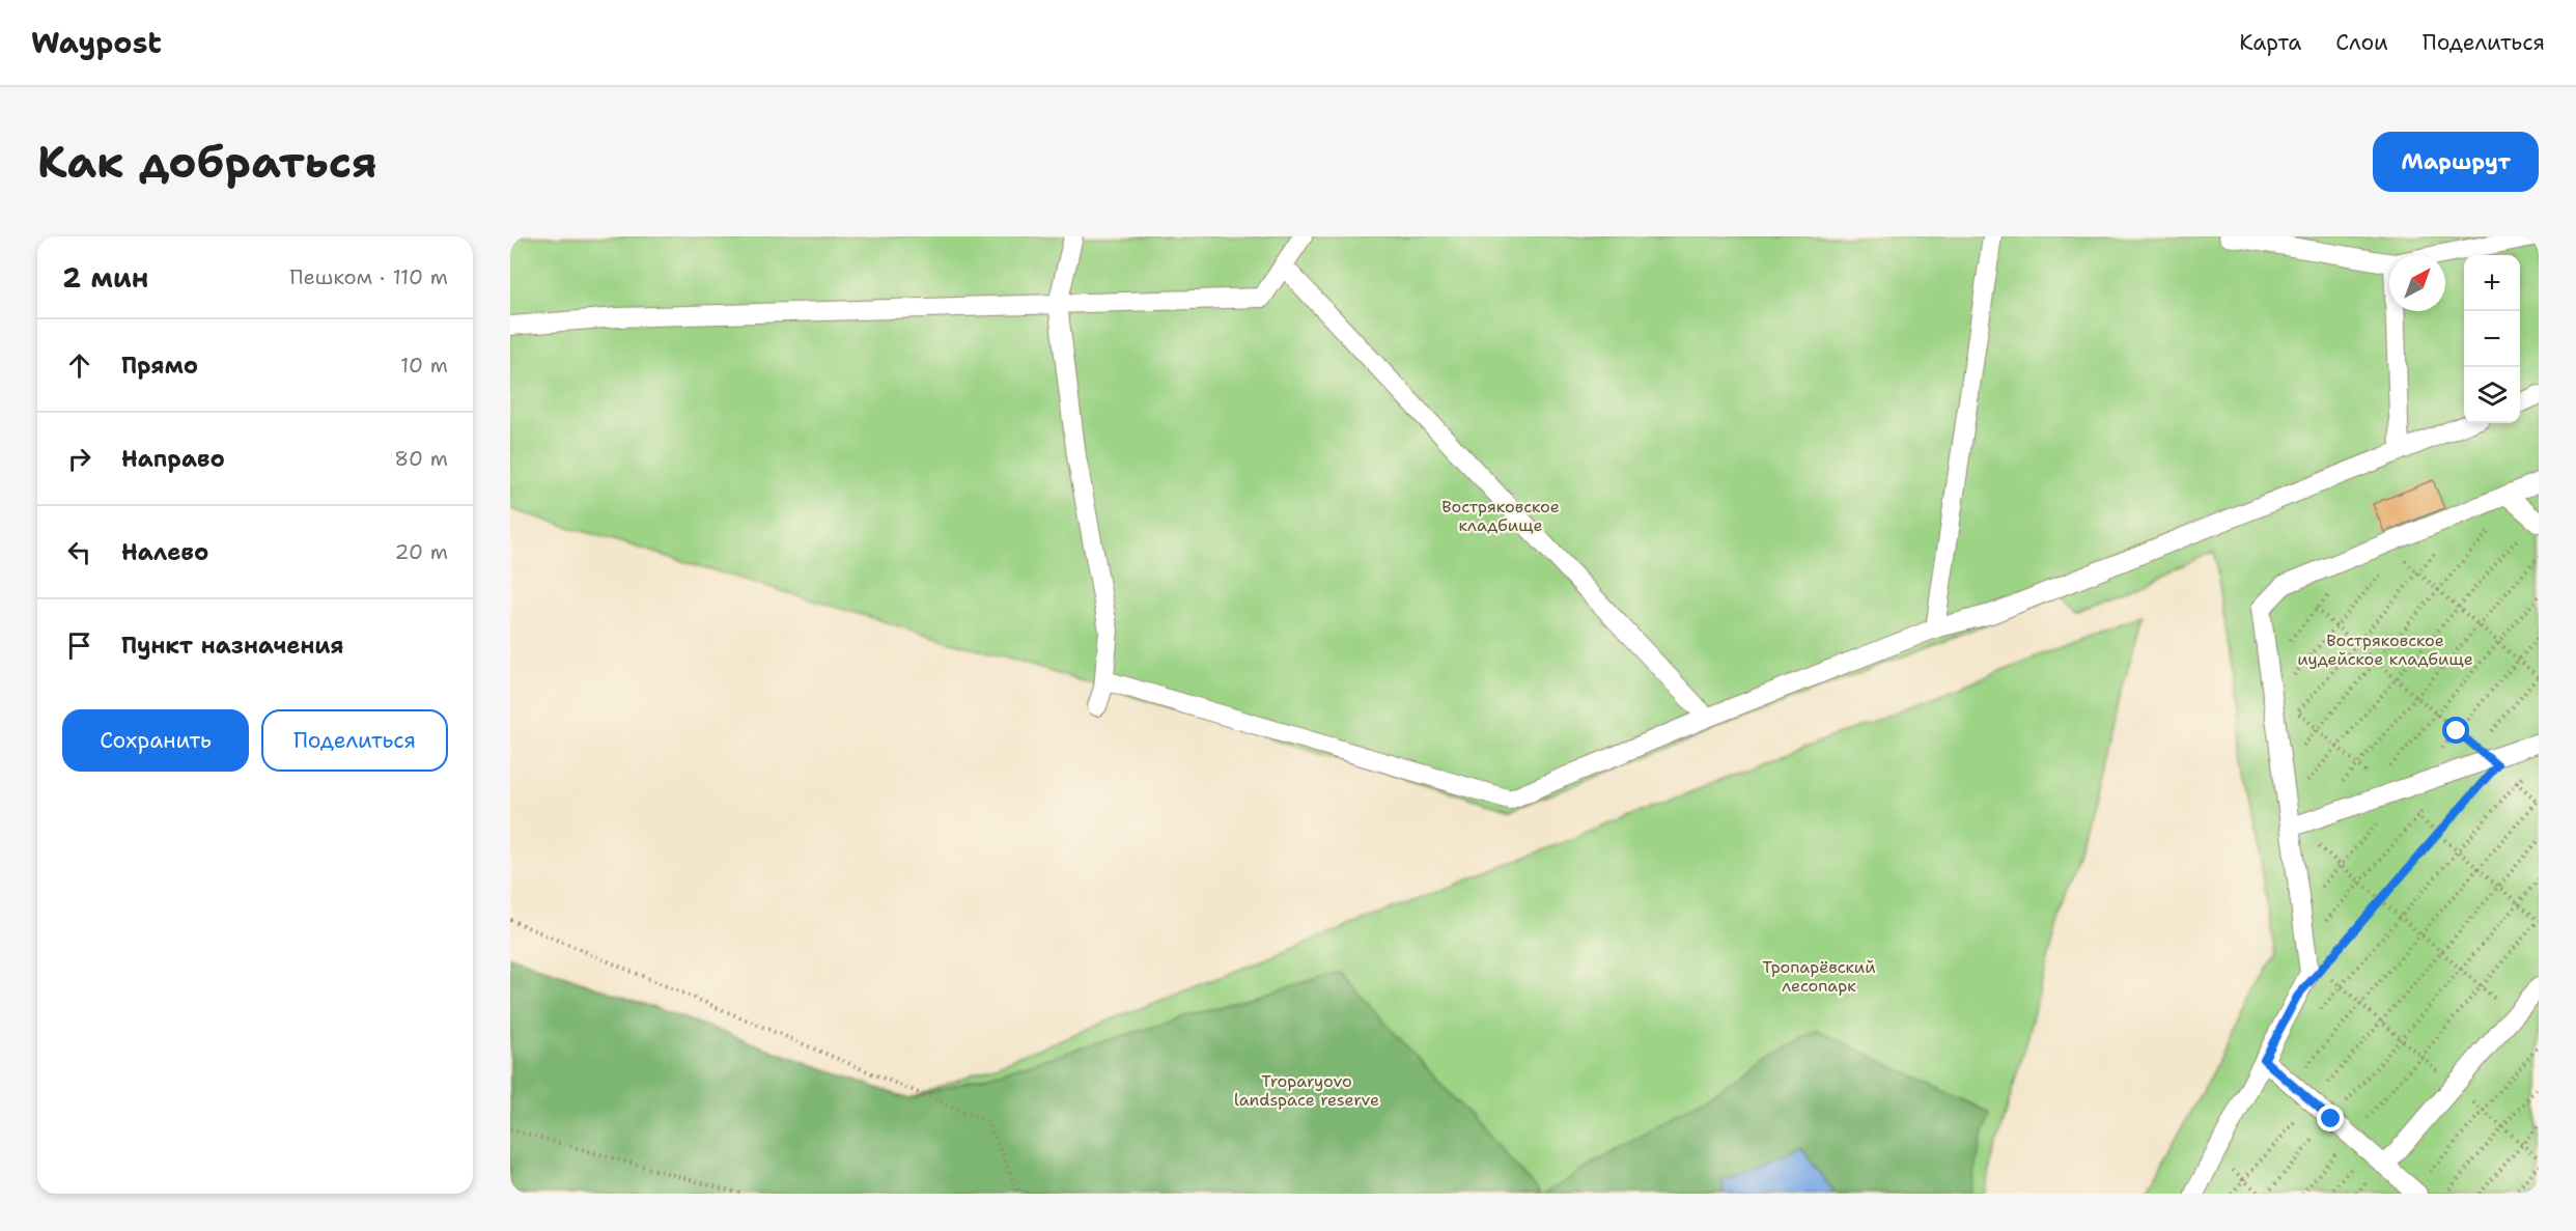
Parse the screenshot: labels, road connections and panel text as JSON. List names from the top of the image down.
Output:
{
  "parks": [
    "Востряковское кладбище",
    "Востряковское иудейское кладбище",
    "Тропарёвский лесопарк",
    "Troparyovo landspace reserve"
  ],
  "north": "top right",
  "page": {
    "header": "Waypost",
    "nav": ["Карта", "Слои", "Поделиться"],
    "buttons": [
      "Маршрут",
      ["Сохранить", "Поделиться"]
    ],
    "title": "Как добраться",
    "heading": ["2 мин", "Пешком · 110 m"],
    "map_buttons": ["+", "−"],
    "list": [
      ["Прямо", "10 m"],
      ["Направо", "80 m"],
      ["Налево", "20 m"],
      "Пункт назначения"
    ]
  }
}
